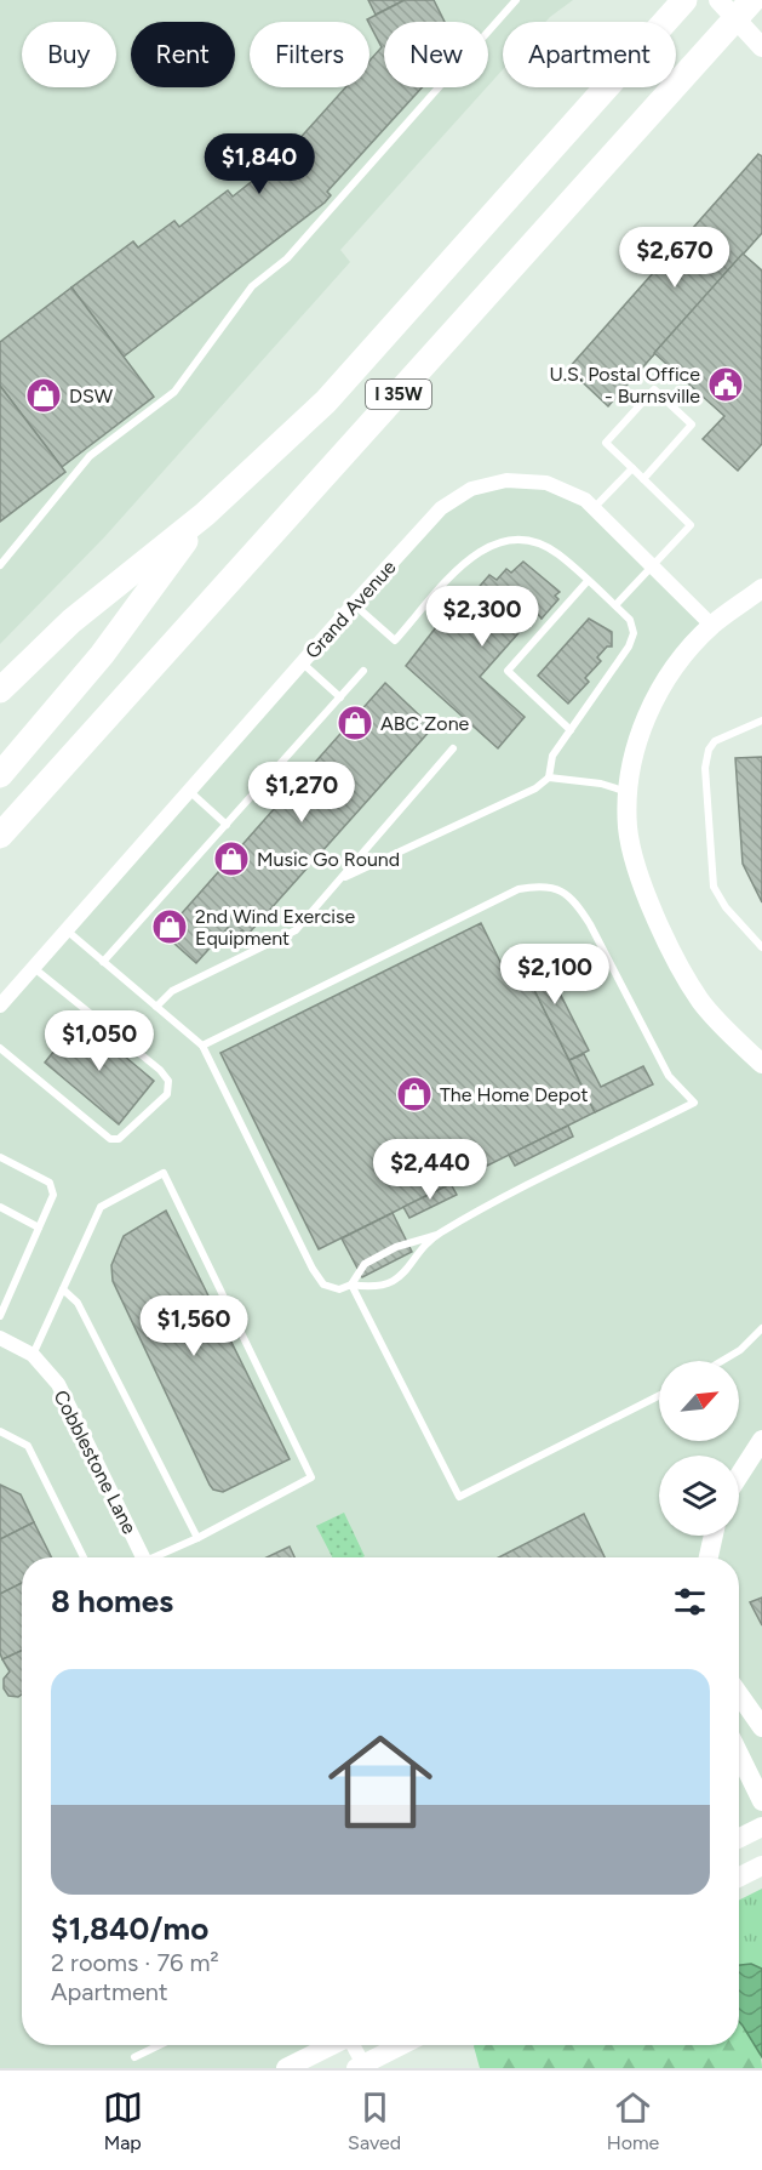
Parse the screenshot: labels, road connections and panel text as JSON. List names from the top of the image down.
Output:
{
  "streets": {
    "highway": ["I 35W"],
    "street": ["Grand Avenue", "Cobblestone Lane"]
  },
  "places": {
    "public building": ["U.S. Postal Office - Burnsville"],
    "shop": [
      "DSW",
      "ABC Zone",
      "Music Go Round",
      "2nd Wind Exercise Equipment",
      "The Home Depot"
    ]
  },
  "north": "top right",
  "page": {
    "chip": [
      "Buy",
      "Rent",
      "Filters",
      "New",
      "Apartment"
    ],
    "price": [
      "$1,840",
      "$2,670",
      "$2,300",
      "$1,270",
      "$2,100",
      "$1,050",
      "$2,440",
      "$1,560"
    ],
    "heading": "8 homes",
    "list": [
      {
        "name": "$1,840/mo",
        "note": "2 rooms · 76 m² · Apartment"
      }
    ],
    "tabs": ["Map", "Saved", "Home"]
  }
}
